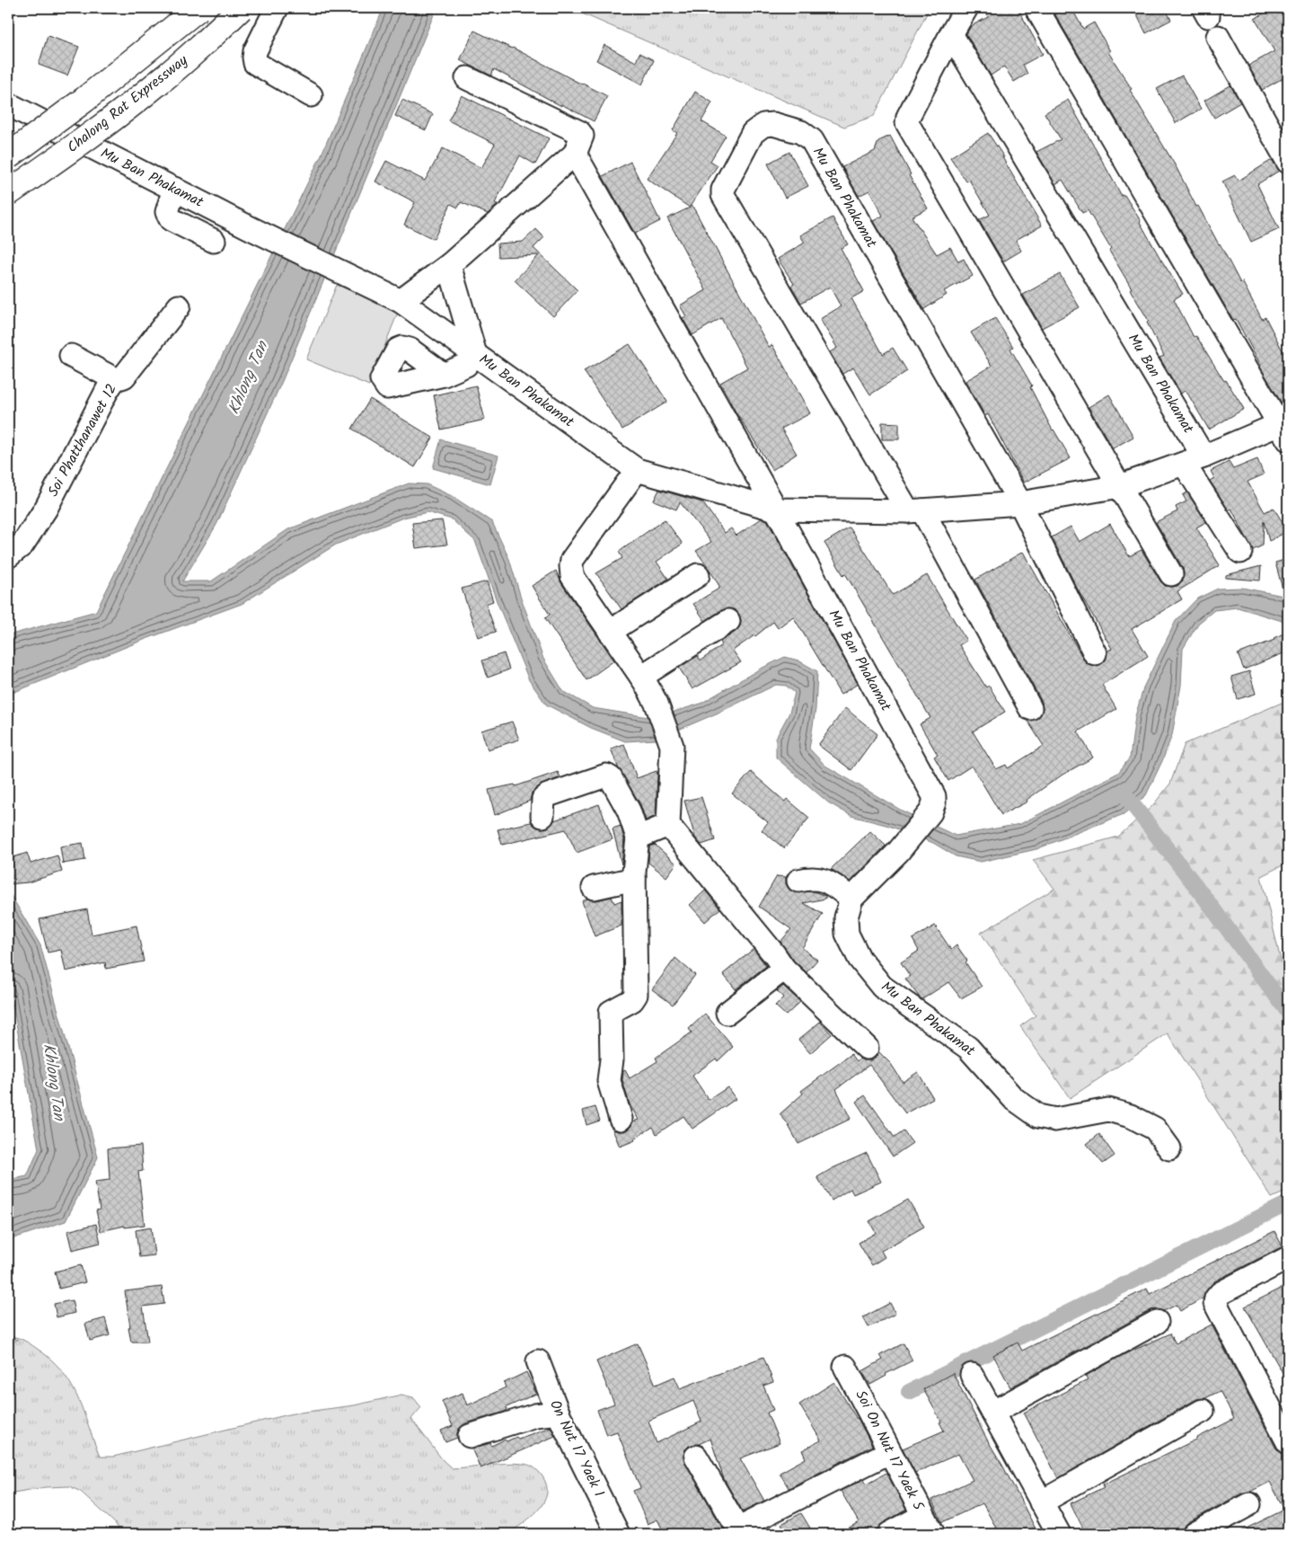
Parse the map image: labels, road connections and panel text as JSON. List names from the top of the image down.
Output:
{
  "streets": {
    "highway": ["Chalong Rat Expressway"],
    "street": [
      "Mu Ban Phakamat",
      "Soi Phatthanawet 12",
      "On Nut 17 Yaek 1",
      "Soi On Nut 17 Yaek 5"
    ]
  },
  "water": ["Khlong Tan"]
}
